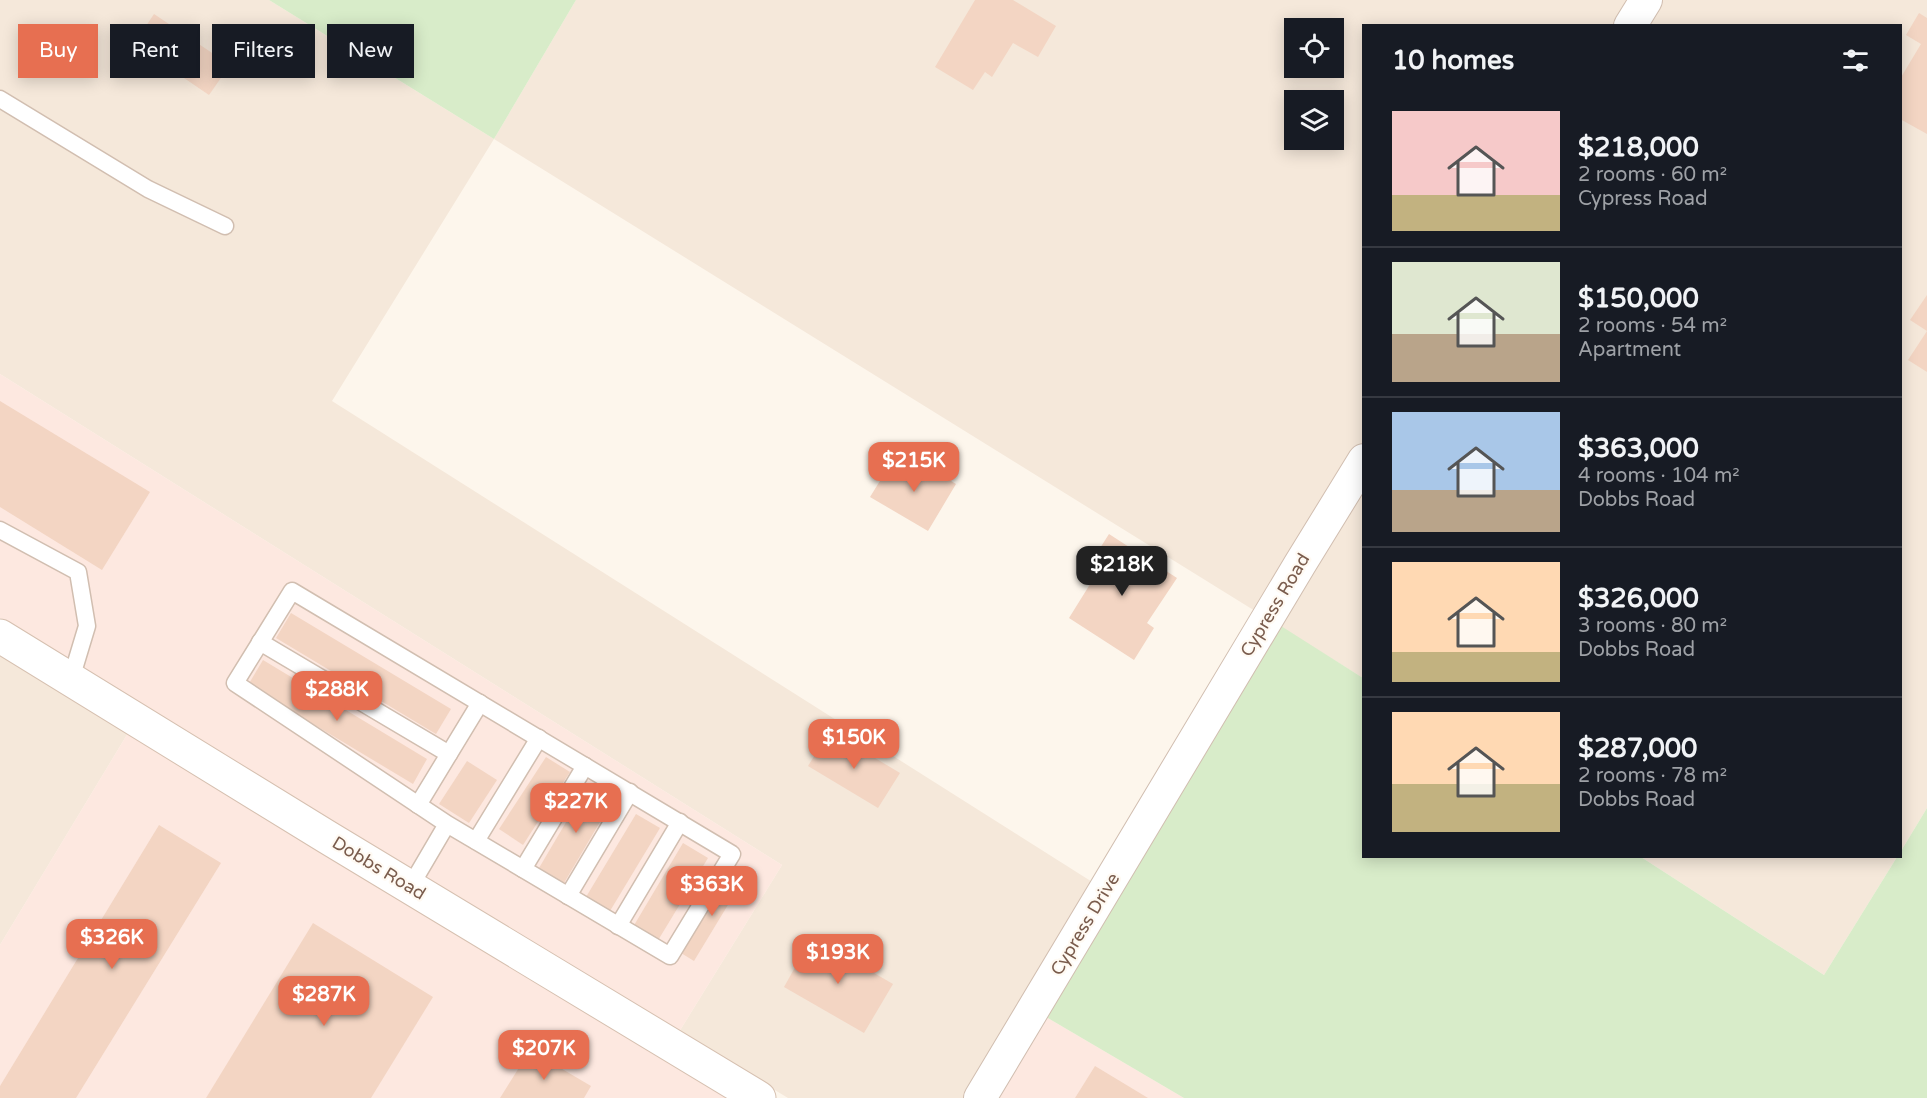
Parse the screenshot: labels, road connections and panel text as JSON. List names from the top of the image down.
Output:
{
  "streets": {
    "street": ["Cypress Road", "Dobbs Road", "Cypress Drive"]
  },
  "crossings": [
    ["Cypress Road", "Cypress Drive"]
  ],
  "page": {
    "chip": [
      "Buy",
      "Rent",
      "Filters",
      "New"
    ],
    "heading": "10 homes",
    "list": [
      {
        "name": "$218,000",
        "note": "2 rooms · 60 m² · Cypress Road"
      },
      {
        "name": "$150,000",
        "note": "2 rooms · 54 m² · Apartment"
      },
      {
        "name": "$363,000",
        "note": "4 rooms · 104 m² · Dobbs Road"
      },
      {
        "name": "$326,000",
        "note": "3 rooms · 80 m² · Dobbs Road"
      },
      {
        "name": "$287,000",
        "note": "2 rooms · 78 m² · Dobbs Road"
      }
    ],
    "price": [
      "$215K",
      "$218K",
      "$288K",
      "$150K",
      "$227K",
      "$363K",
      "$326K",
      "$193K",
      "$287K",
      "$207K"
    ]
  }
}
